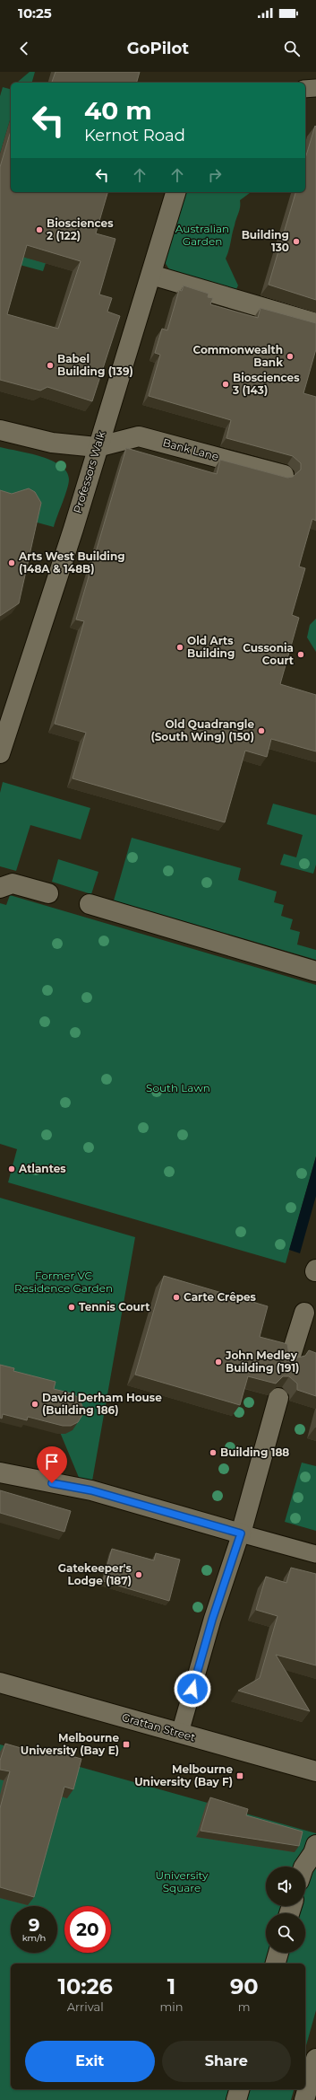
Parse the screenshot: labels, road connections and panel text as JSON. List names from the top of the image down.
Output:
{
  "streets": {
    "street": ["Bank Lane", "Professors Walk", "Grattan Street"]
  },
  "crossings": [
    ["Bank Lane", "Professors Walk"]
  ],
  "parks": [
    "Australian Garden",
    "South Lawn",
    "Former VC Residence Garden",
    "University Square"
  ],
  "places": {
    "other": [
      "Biosciences 2 (122)",
      "Building 130",
      "Commonwealth Bank",
      "Babel Building (139)",
      "Biosciences 3 (143)",
      "Arts West Building (148A & 148B)",
      "Old Arts Building",
      "Cussonia Court",
      "Old Quadrangle (South Wing) (150)",
      "Atlantes",
      "Carte Crêpes",
      "Tennis Court",
      "John Medley Building (191)",
      "David Derham House (Building 186)",
      "Building 188",
      "Gatekeeper's Lodge (187)"
    ],
    "transit": ["Melbourne University (Bay E)", "Melbourne University (Bay F)"]
  },
  "page": {
    "status": "10:25",
    "header": "GoPilot",
    "turn": ["40 m", "Kernot Road"],
    "speed": "9 km/h",
    "limit": "20",
    "eta": [
      "10:26",
      "Arrival",
      "1",
      "min",
      "90",
      "m"
    ],
    "buttons": ["Exit", "Share"]
  }
}
